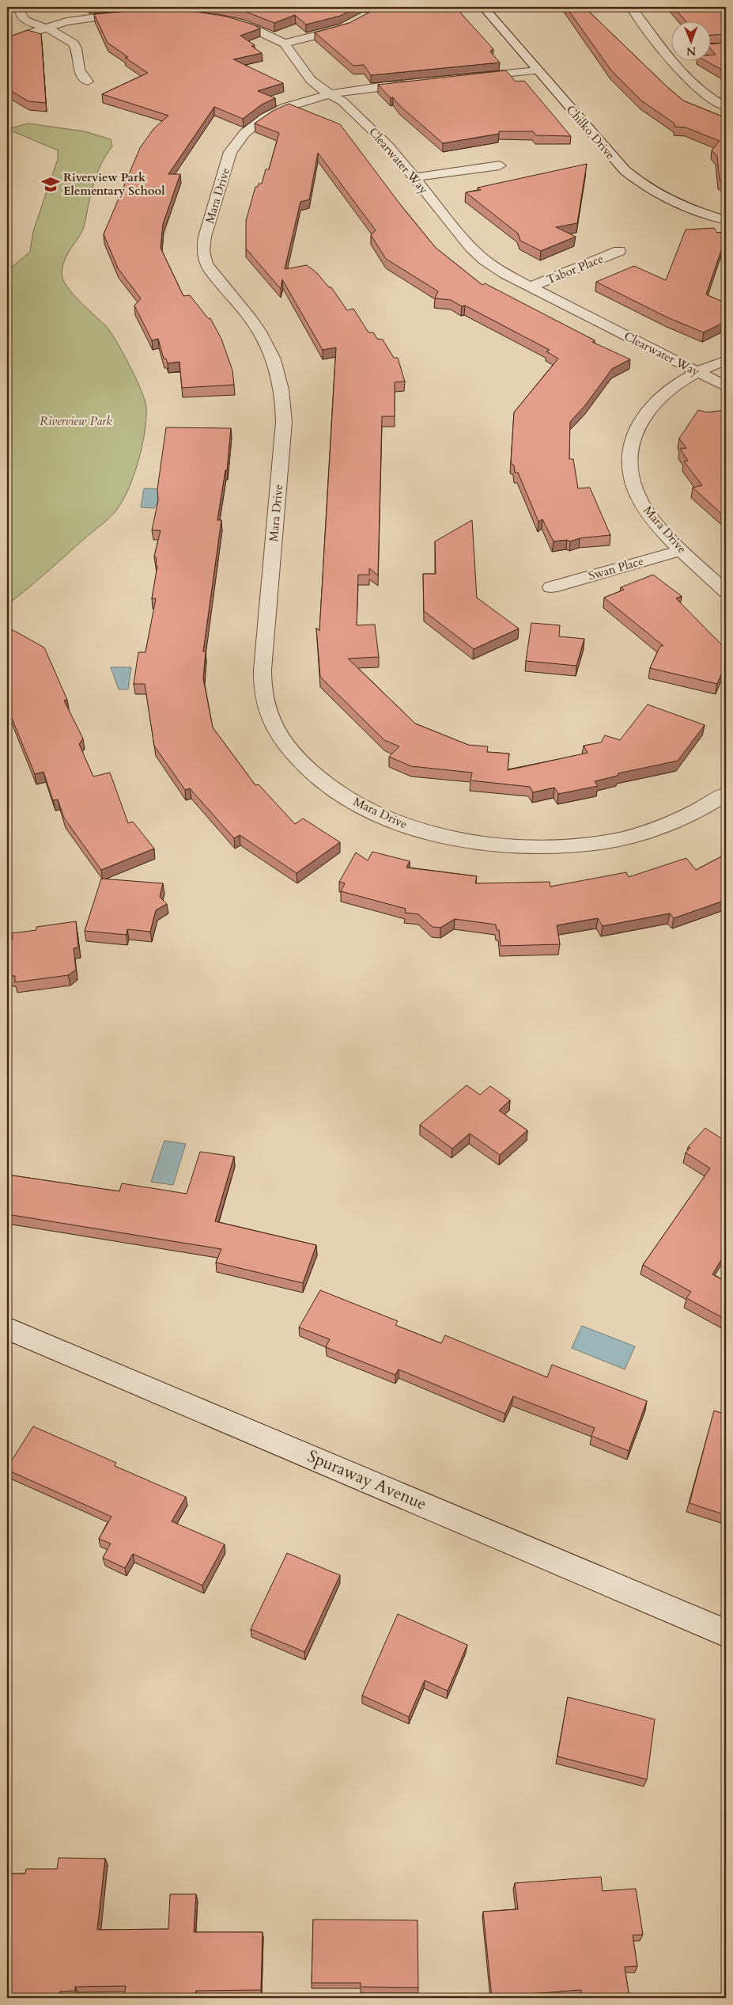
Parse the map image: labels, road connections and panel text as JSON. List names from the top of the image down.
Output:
{
  "streets": {
    "street": [
      "Chilko Drive",
      "Clearwater Way",
      "Mara Drive",
      "Tabor Place",
      "Swan Place",
      "Spuraway Avenue"
    ]
  },
  "crossings": [
    ["Clearwater Way", "Mara Drive"],
    ["Clearwater Way", "Tabor Place"],
    ["Mara Drive", "Swan Place"]
  ],
  "parks": ["Riverview Park"],
  "places": {
    "school or university": ["Riverview Park Elementary School"]
  },
  "north": "bottom"
}
